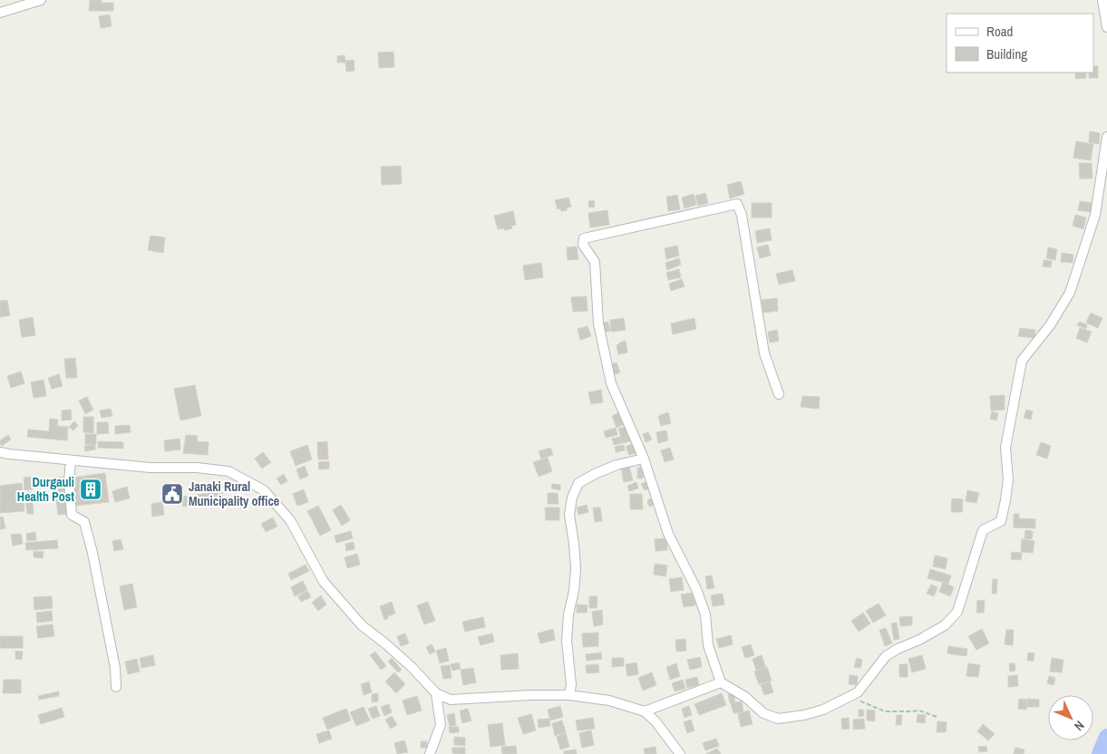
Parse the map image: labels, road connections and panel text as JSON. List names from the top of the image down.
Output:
{
  "places": {
    "building": ["Durgauli Health Post"],
    "public building": ["Janaki Rural Municipality office"]
  },
  "legend": ["Road", "Building"],
  "north": "bottom right"
}
